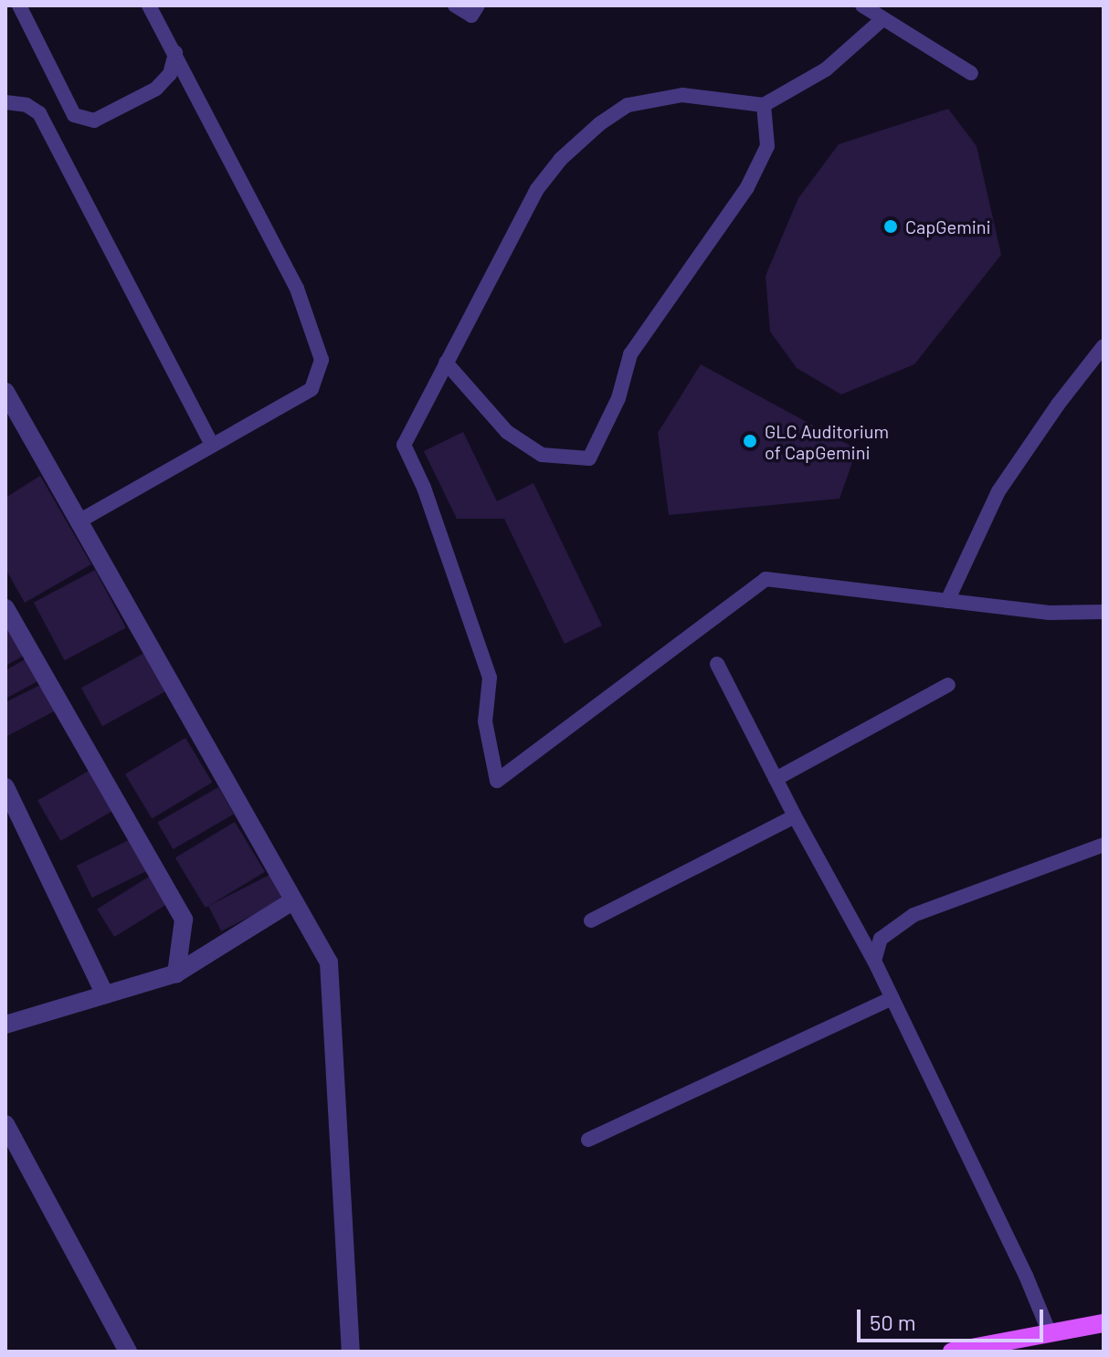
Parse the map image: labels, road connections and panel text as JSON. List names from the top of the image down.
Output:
{
  "places": ["CapGemini", "GLC Auditorium of CapGemini"],
  "scale_bar": "50 m"
}
